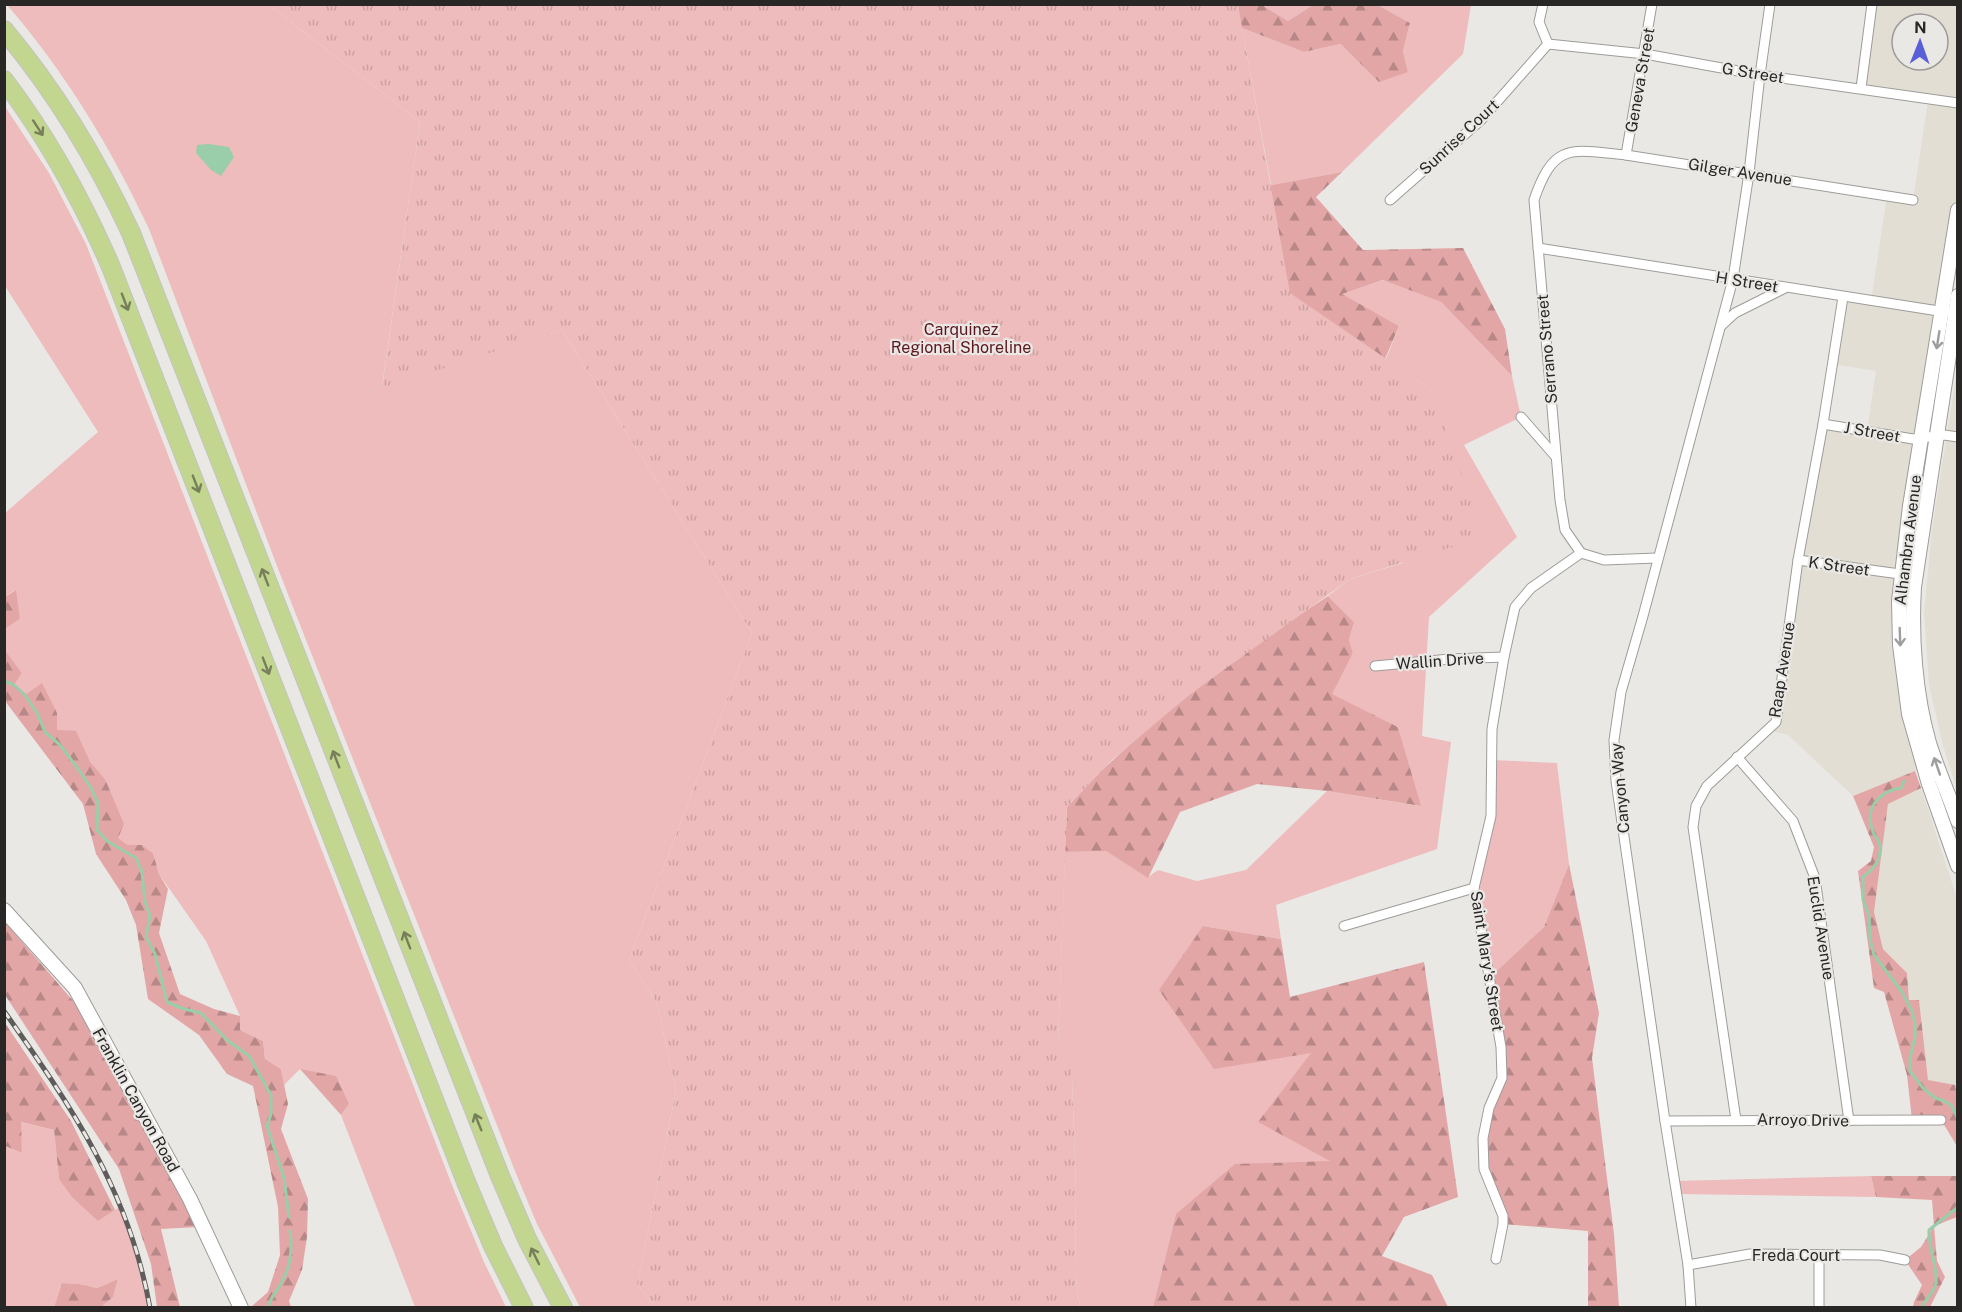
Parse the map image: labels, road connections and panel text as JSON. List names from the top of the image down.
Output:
{
  "streets": {
    "main road": ["Alhambra Avenue", "Franklin Canyon Road"],
    "street": [
      "G Street",
      "Geneva Street",
      "Sunrise Court",
      "Gilger Avenue",
      "H Street",
      "Serrano Street",
      "J Street",
      "K Street",
      "Wallin Drive",
      "Raap Avenue",
      "Canyon Way",
      "Euclid Avenue",
      "Saint Mary's Street",
      "Arroyo Drive",
      "Freda Court"
    ]
  },
  "crossings": [
    ["G Street", "Geneva Street"],
    ["G Street", "Sunrise Court"],
    ["G Street", "Canyon Way"],
    ["Geneva Street", "Gilger Avenue"],
    ["Gilger Avenue", "Serrano Street"],
    ["Gilger Avenue", "Canyon Way"],
    ["H Street", "Serrano Street"],
    ["H Street", "Alhambra Avenue"],
    ["H Street", "Raap Avenue"],
    ["H Street", "Canyon Way"],
    ["Serrano Street", "Saint Mary's Street"],
    ["J Street", "Alhambra Avenue"],
    ["J Street", "Raap Avenue"],
    ["Alhambra Avenue", "K Street"],
    ["K Street", "Raap Avenue"],
    ["Wallin Drive", "Saint Mary's Street"],
    ["Raap Avenue", "Euclid Avenue"],
    ["Raap Avenue", "Arroyo Drive"],
    ["Canyon Way", "Arroyo Drive"],
    ["Canyon Way", "Freda Court"],
    ["Euclid Avenue", "Arroyo Drive"]
  ],
  "parks": ["Carquinez Regional Shoreline"],
  "north": "top"
}
